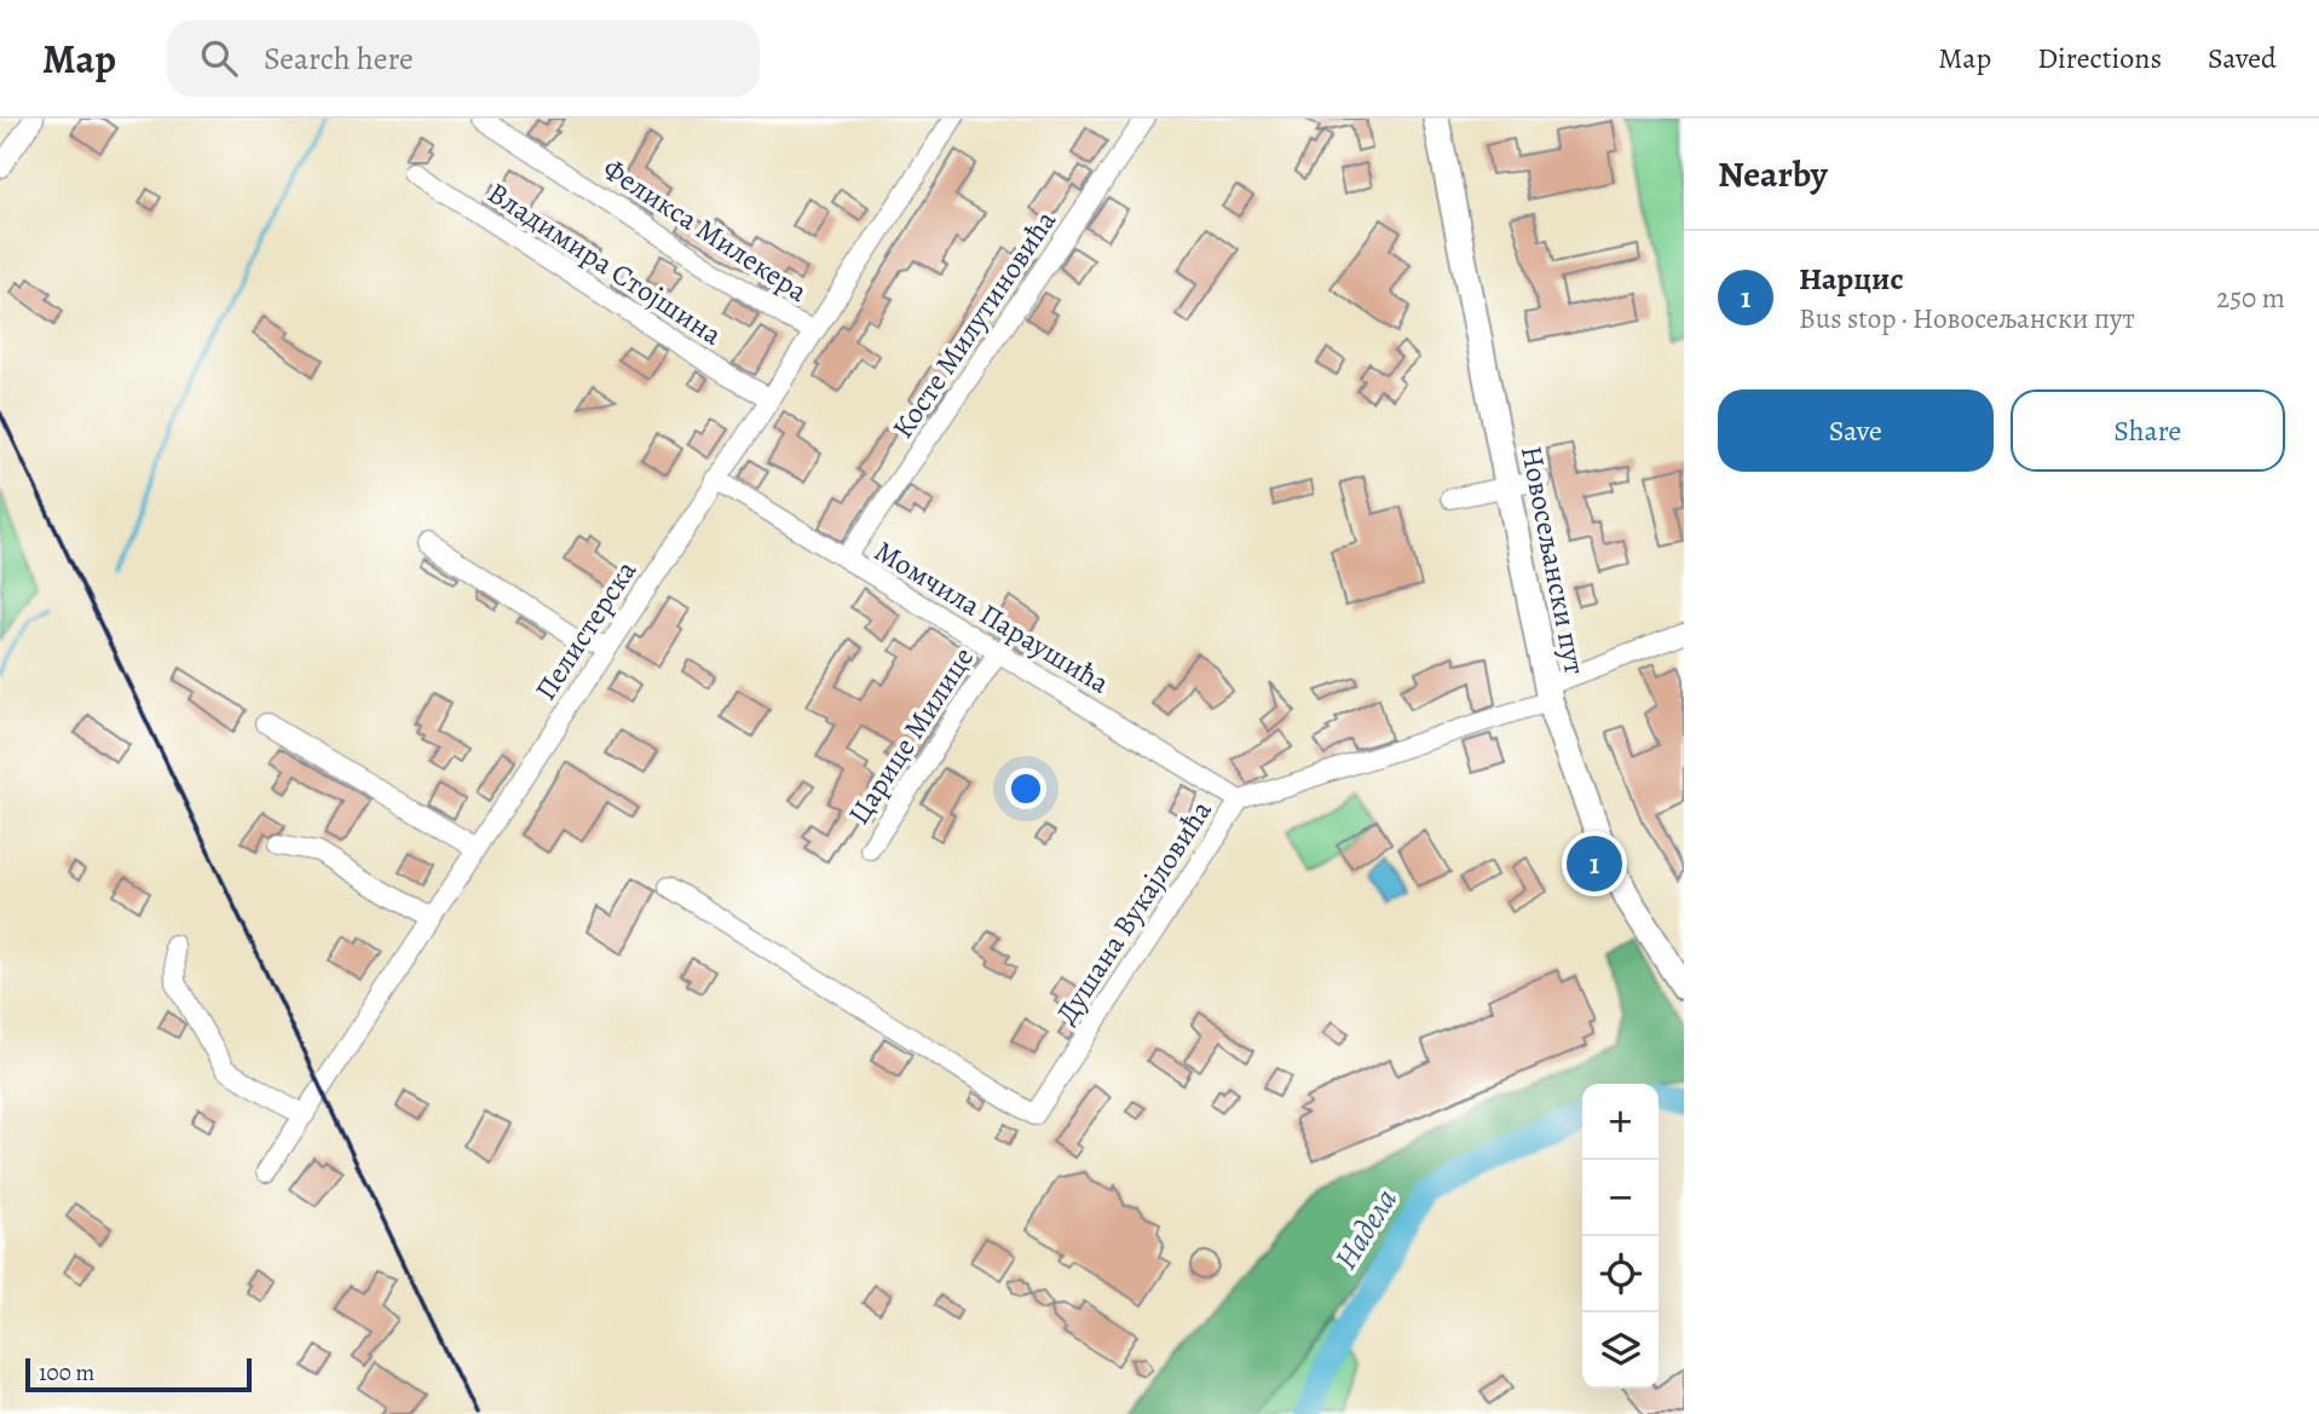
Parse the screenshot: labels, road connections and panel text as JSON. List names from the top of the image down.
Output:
{
  "streets": {
    "main road": ["Новосељански пут"],
    "street": [
      "Феликса Милекера",
      "Владимира Стојшина",
      "Косте Милутиновића",
      "Момчила Параушића",
      "Пелистерска",
      "Царице Милице",
      "Душана Вукајловића"
    ]
  },
  "crossings": [
    ["Феликса Милекера", "Пелистерска"],
    ["Владимира Стојшина", "Пелистерска"],
    ["Косте Милутиновића", "Момчила Параушића"],
    ["Новосељански пут", "Душана Вукајловића"],
    ["Момчила Параушића", "Пелистерска"],
    ["Момчила Параушића", "Царице Милице"],
    ["Момчила Параушића", "Душана Вукајловића"]
  ],
  "water": ["Надела"],
  "scale_bar": "100 m",
  "page": {
    "header": "Map",
    "search": "Search here",
    "nav": ["Map", "Directions", "Saved"],
    "heading": "Nearby",
    "list": [
      {
        "mark": "1",
        "name": "Нарцис",
        "note": "Bus stop · Новосељански пут",
        "value": "250 m"
      }
    ],
    "buttons": ["Save", "Share"],
    "pins": "1",
    "map_buttons": ["+", "−"],
    "scale": "100 m"
  }
}
